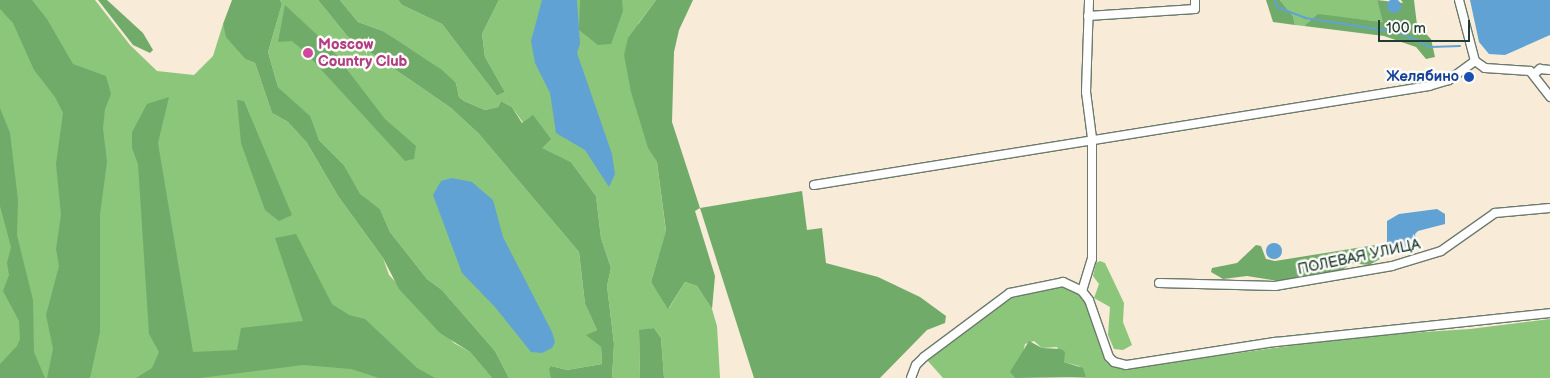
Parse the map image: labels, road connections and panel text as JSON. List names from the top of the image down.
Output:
{
  "streets": {
    "street": ["ПОЛЕВАЯ УЛИЦА"]
  },
  "places": ["Moscow Country Club", "Желябино"],
  "scale_bar": "100 m"
}
